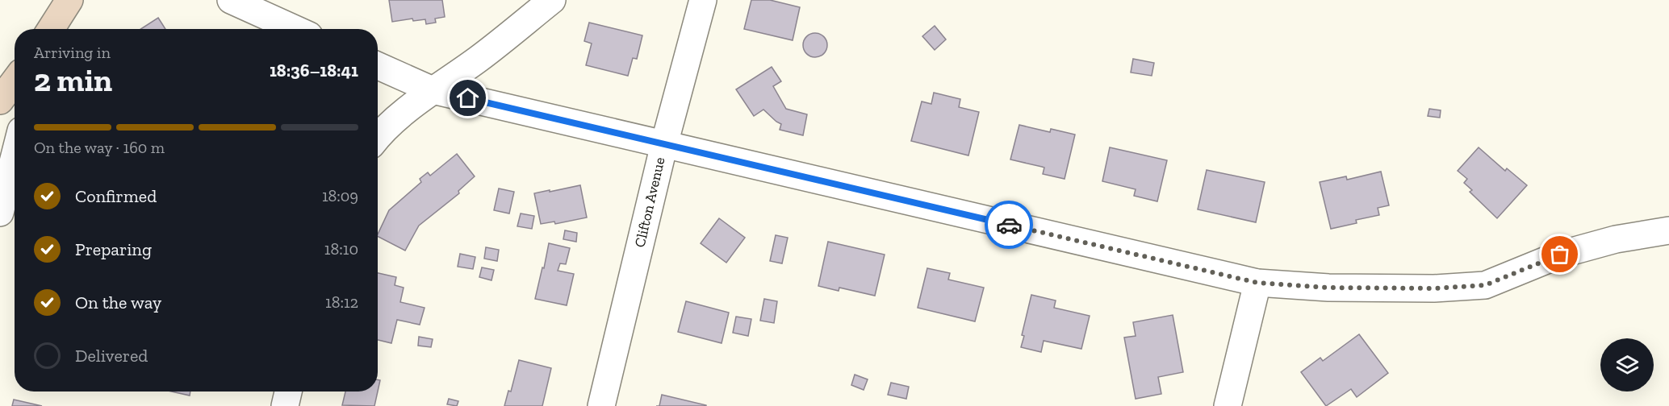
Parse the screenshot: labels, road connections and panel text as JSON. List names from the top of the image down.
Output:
{
  "streets": {
    "street": ["Clifton Avenue"]
  },
  "page": {
    "heading": ["2 min", "Arriving in", "18:36–18:41"],
    "bar": "On the way · 160 m",
    "list": [
      ["Confirmed", "18:09"],
      ["Preparing", "18:10"],
      ["On the way", "18:12"],
      "Delivered"
    ]
  }
}
